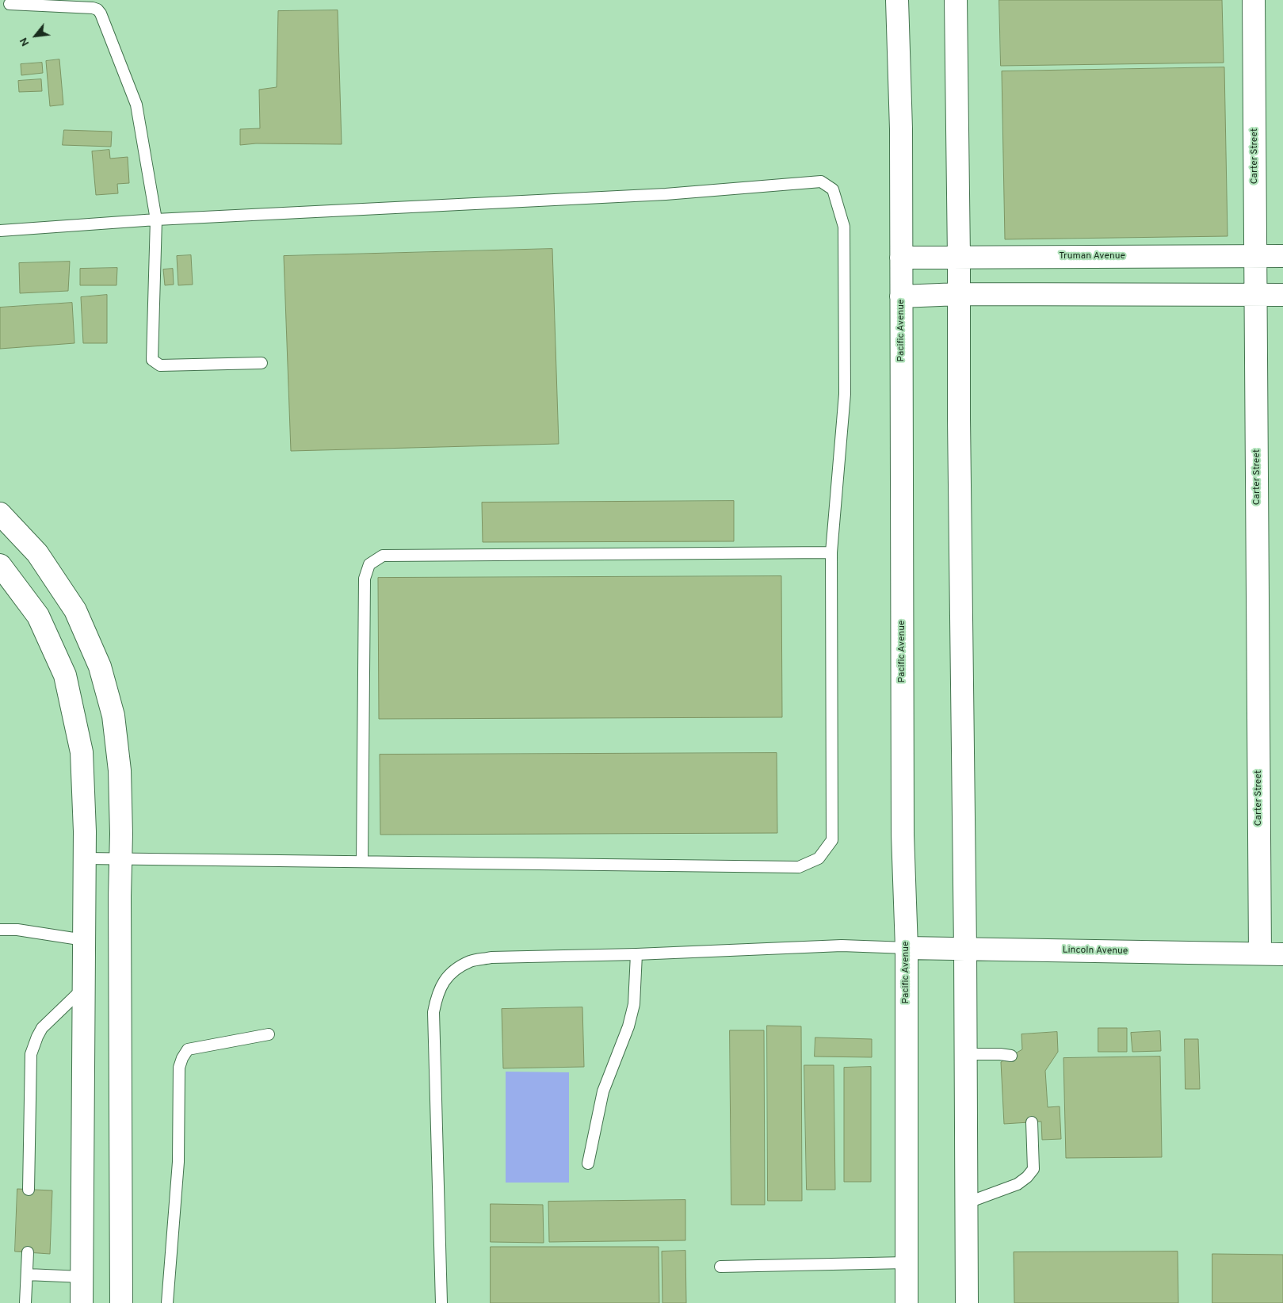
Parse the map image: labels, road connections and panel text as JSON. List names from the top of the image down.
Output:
{
  "streets": {
    "street": [
      "Carter Street",
      "Truman Avenue",
      "Pacific Avenue",
      "Lincoln Avenue"
    ]
  },
  "crossings": [
    ["Carter Street", "Truman Avenue"],
    ["Carter Street", "Lincoln Avenue"],
    ["Truman Avenue", "Pacific Avenue"],
    ["Pacific Avenue", "Lincoln Avenue"]
  ],
  "north": "bottom left"
}
